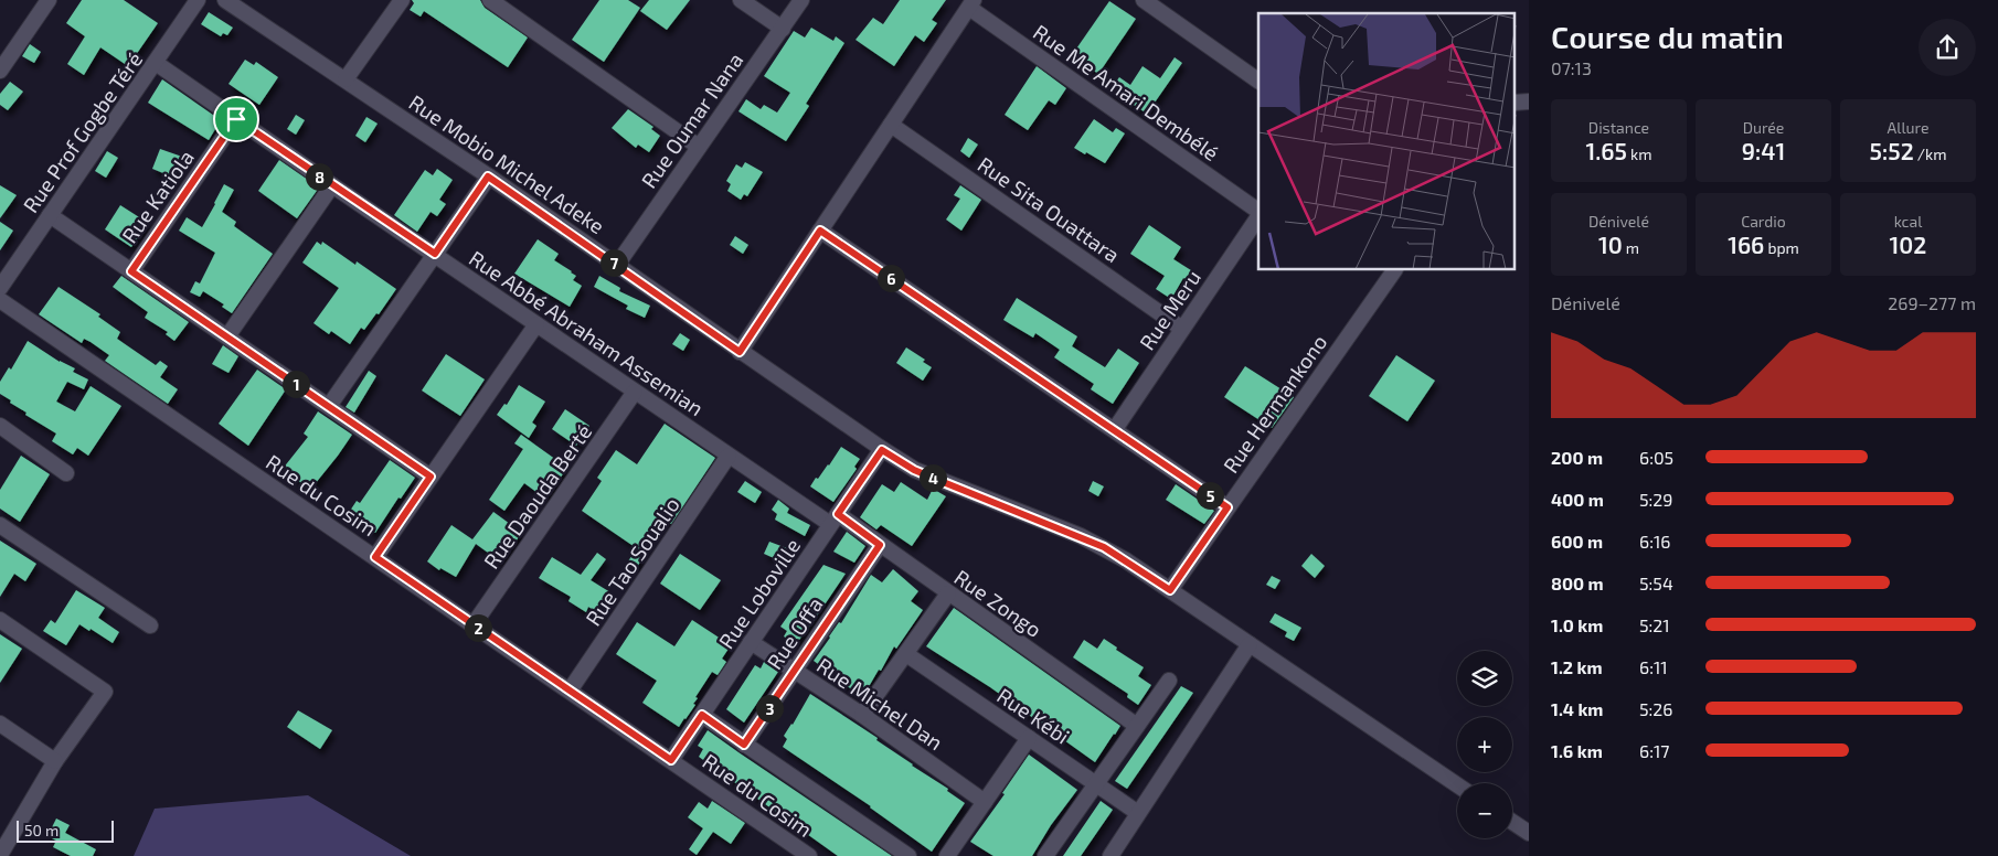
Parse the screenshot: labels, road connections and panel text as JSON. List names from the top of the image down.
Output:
{
  "streets": {
    "street": [
      "Rue Me Amari Dembélé",
      "Rue Oumar Nana",
      "Rue Prof Gogbe Téré",
      "Rue Mobio Michel Adeke",
      "Rue Katiola",
      "Rue Sita Ouattara",
      "Rue Meru",
      "Rue Abbé Abraham Assemian",
      "Rue Hermankono",
      "Rue du Cosim",
      "Rue Daouda Berté",
      "Rue Tao Soualio",
      "Rue Loboville",
      "Rue Zongo",
      "Rue Offa",
      "Rue Michel Dan",
      "Rue Kébi"
    ]
  },
  "crossings": [
    ["Rue Oumar Nana", "Rue Mobio Michel Adeke"],
    ["Rue Prof Gogbe Téré", "Rue Abbé Abraham Assemian"],
    ["Rue Mobio Michel Adeke", "Rue Hermankono"],
    ["Rue Mobio Michel Adeke", "Rue Loboville"],
    ["Rue Katiola", "Rue Abbé Abraham Assemian"],
    ["Rue Sita Ouattara", "Rue Meru"],
    ["Rue Abbé Abraham Assemian", "Rue Daouda Berté"],
    ["Rue Abbé Abraham Assemian", "Rue Tao Soualio"],
    ["Rue Abbé Abraham Assemian", "Rue Loboville"],
    ["Rue Abbé Abraham Assemian", "Rue Zongo"],
    ["Rue du Cosim", "Rue Daouda Berté"],
    ["Rue du Cosim", "Rue Tao Soualio"],
    ["Rue du Cosim", "Rue Loboville"],
    ["Rue Loboville", "Rue Zongo"],
    ["Rue Loboville", "Rue Michel Dan"],
    ["Rue Zongo", "Rue Offa"],
    ["Rue Offa", "Rue Michel Dan"]
  ],
  "scale_bar": "50 m",
  "page": {
    "heading": ["Course du matin", "07:13"],
    "stats": [
      ["Distance", "1.65 km"],
      ["Durée", "9:41"],
      ["Allure", "5:52 /km"],
      ["Dénivelé", "10 m"],
      ["Cardio", "166 bpm"],
      ["kcal", "102"]
    ],
    "pins": [
      "8",
      "7",
      "6",
      "1",
      "4",
      "5",
      "2",
      "3"
    ],
    "chart": ["Dénivelé", "269–277 m"],
    "list": [
      {
        "name": "200 m",
        "note": "6:05"
      },
      {
        "name": "400 m",
        "note": "5:29"
      },
      {
        "name": "600 m",
        "note": "6:16"
      },
      {
        "name": "800 m",
        "note": "5:54"
      },
      {
        "name": "1.0 km",
        "note": "5:21"
      },
      {
        "name": "1.2 km",
        "note": "6:11"
      },
      {
        "name": "1.4 km",
        "note": "5:26"
      },
      {
        "name": "1.6 km",
        "note": "6:17"
      }
    ],
    "map_buttons": ["+", "−"],
    "scale": "50 m"
  }
}
